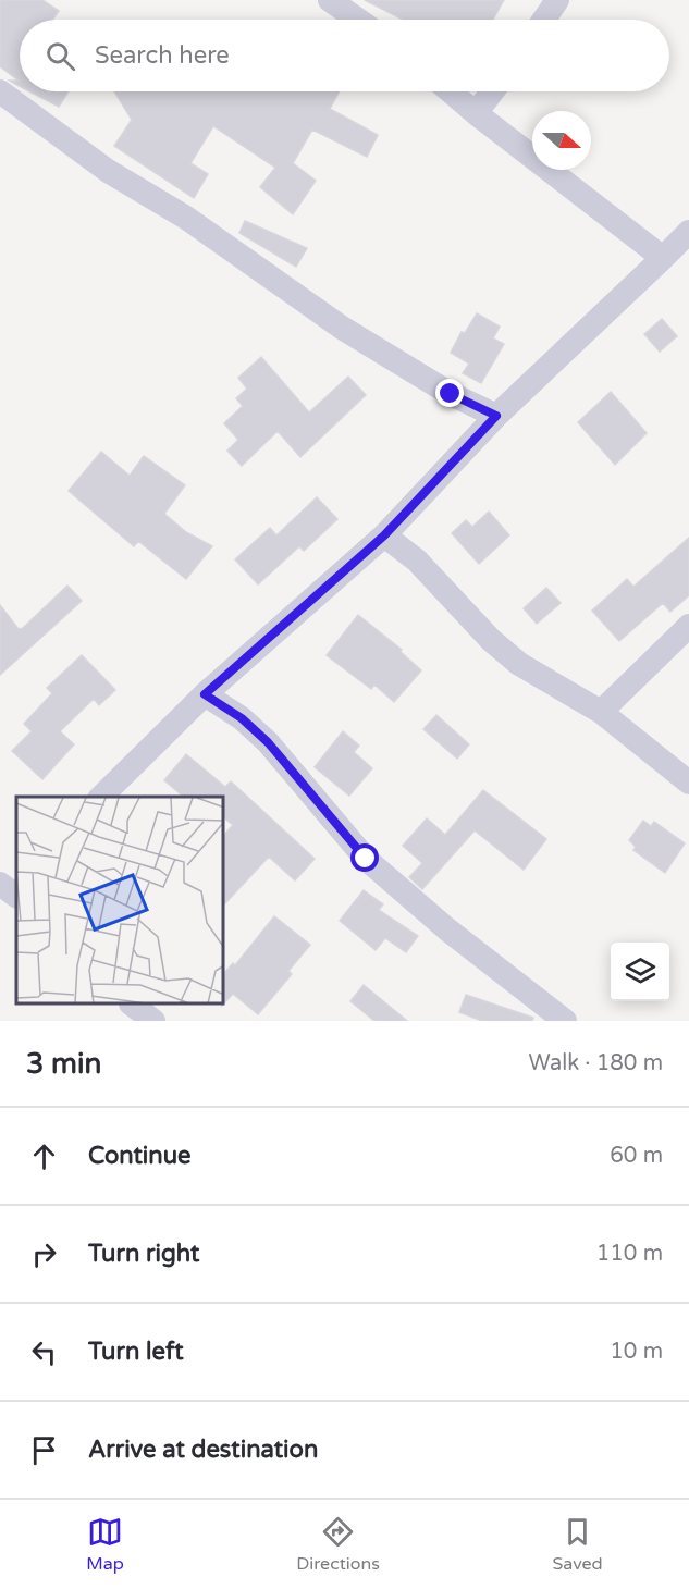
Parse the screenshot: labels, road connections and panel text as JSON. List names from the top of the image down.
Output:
{
  "north": "right",
  "page": {
    "search": "Search here",
    "heading": ["3 min", "Walk · 180 m"],
    "list": [
      ["Continue", "60 m"],
      ["Turn right", "110 m"],
      ["Turn left", "10 m"],
      "Arrive at destination"
    ],
    "nav": ["Map", "Directions", "Saved"]
  }
}
